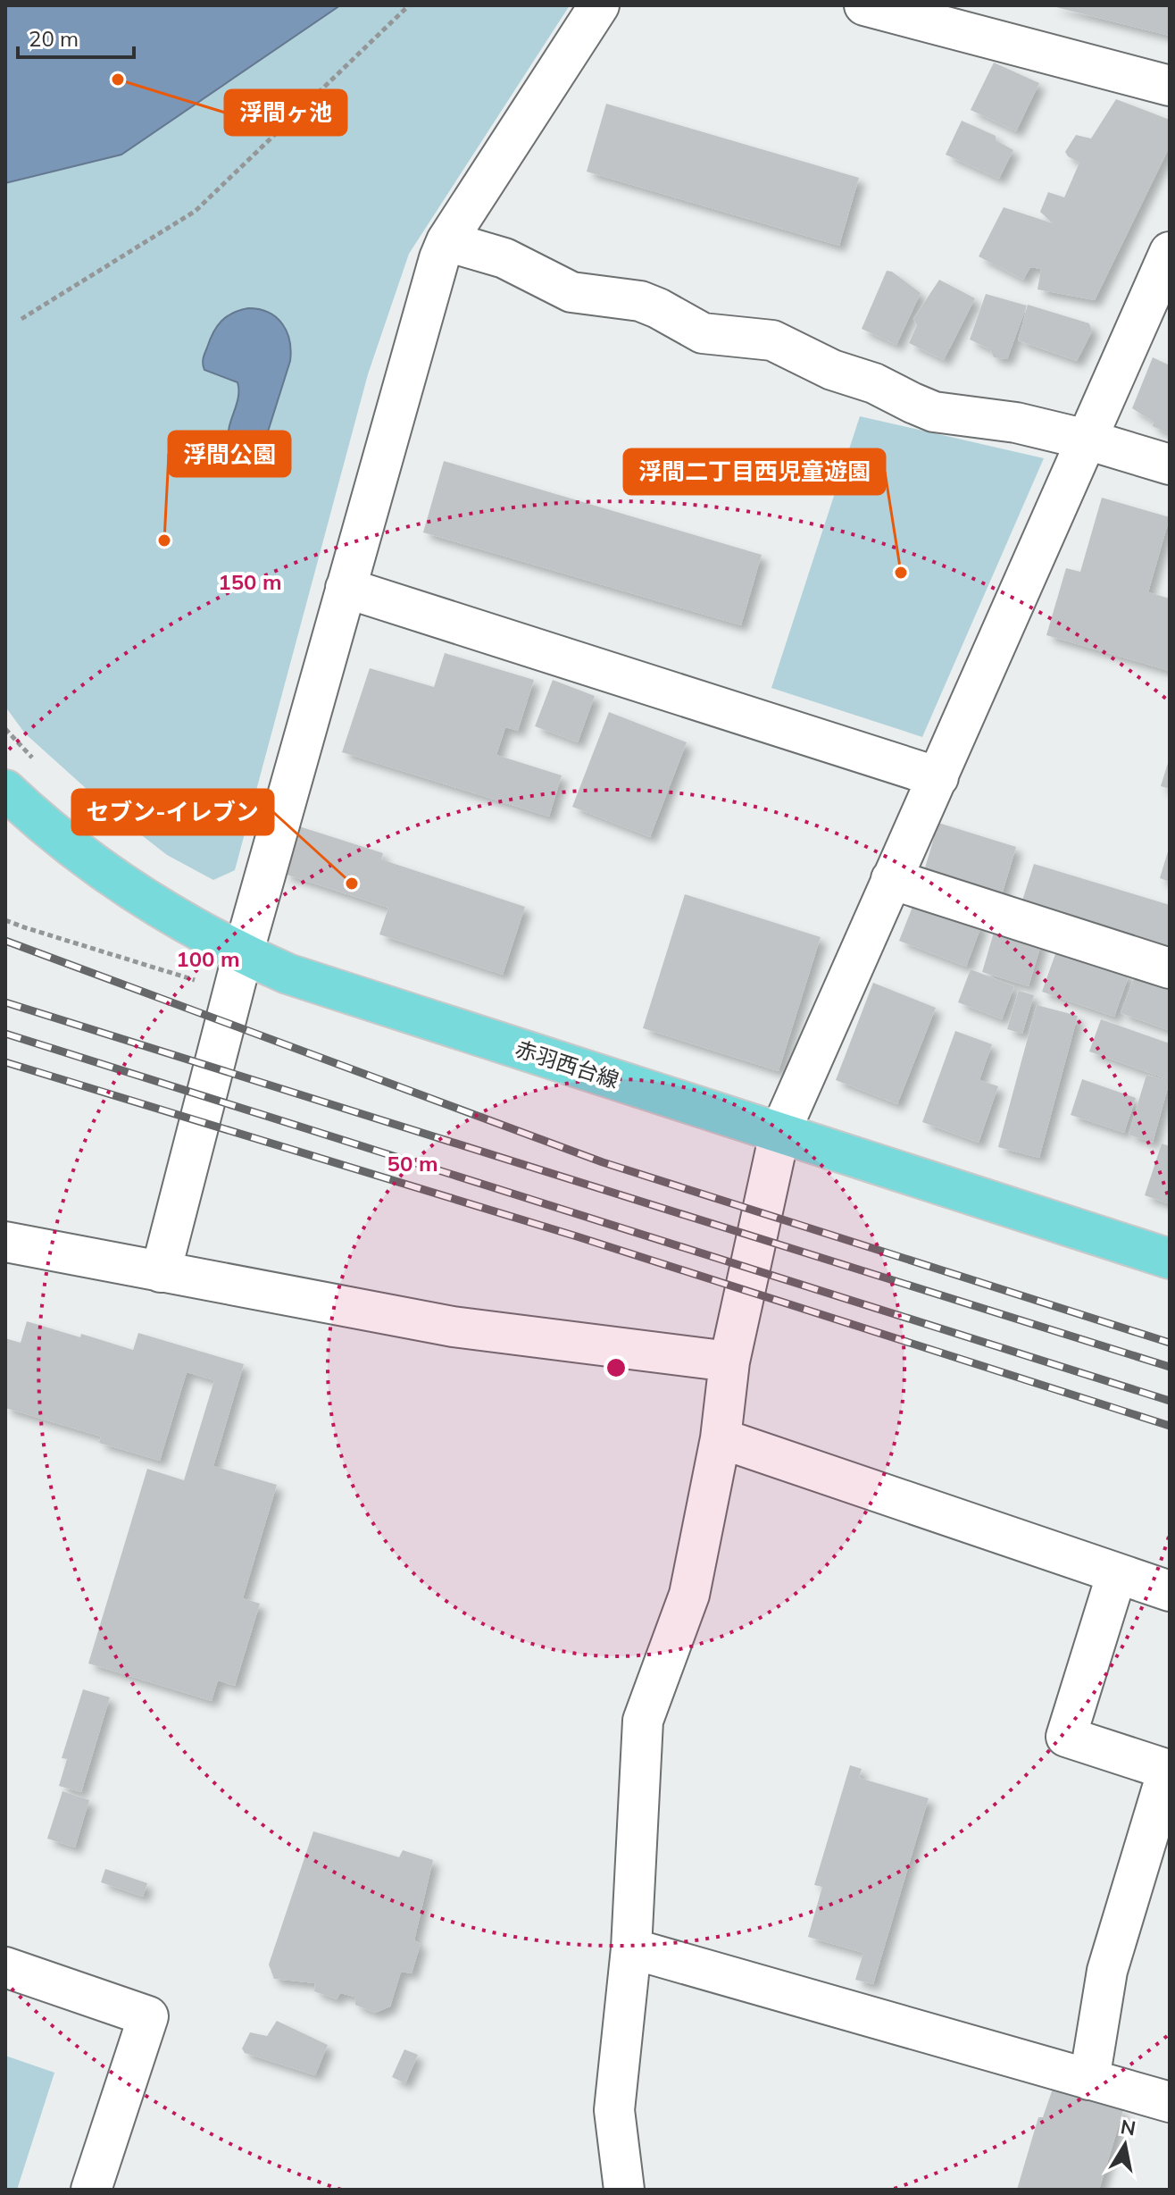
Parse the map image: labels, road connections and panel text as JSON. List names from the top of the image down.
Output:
{
  "streets": {
    "main road": ["赤羽西台線"]
  },
  "places": [
    "浮間ヶ池",
    "浮間公園",
    "浮間二丁目西児童遊園",
    "セブン-イレブン"
  ],
  "scale_bar": "20 m",
  "north": "top",
  "rings": ["150 m", "100 m", "50 m"]
}
